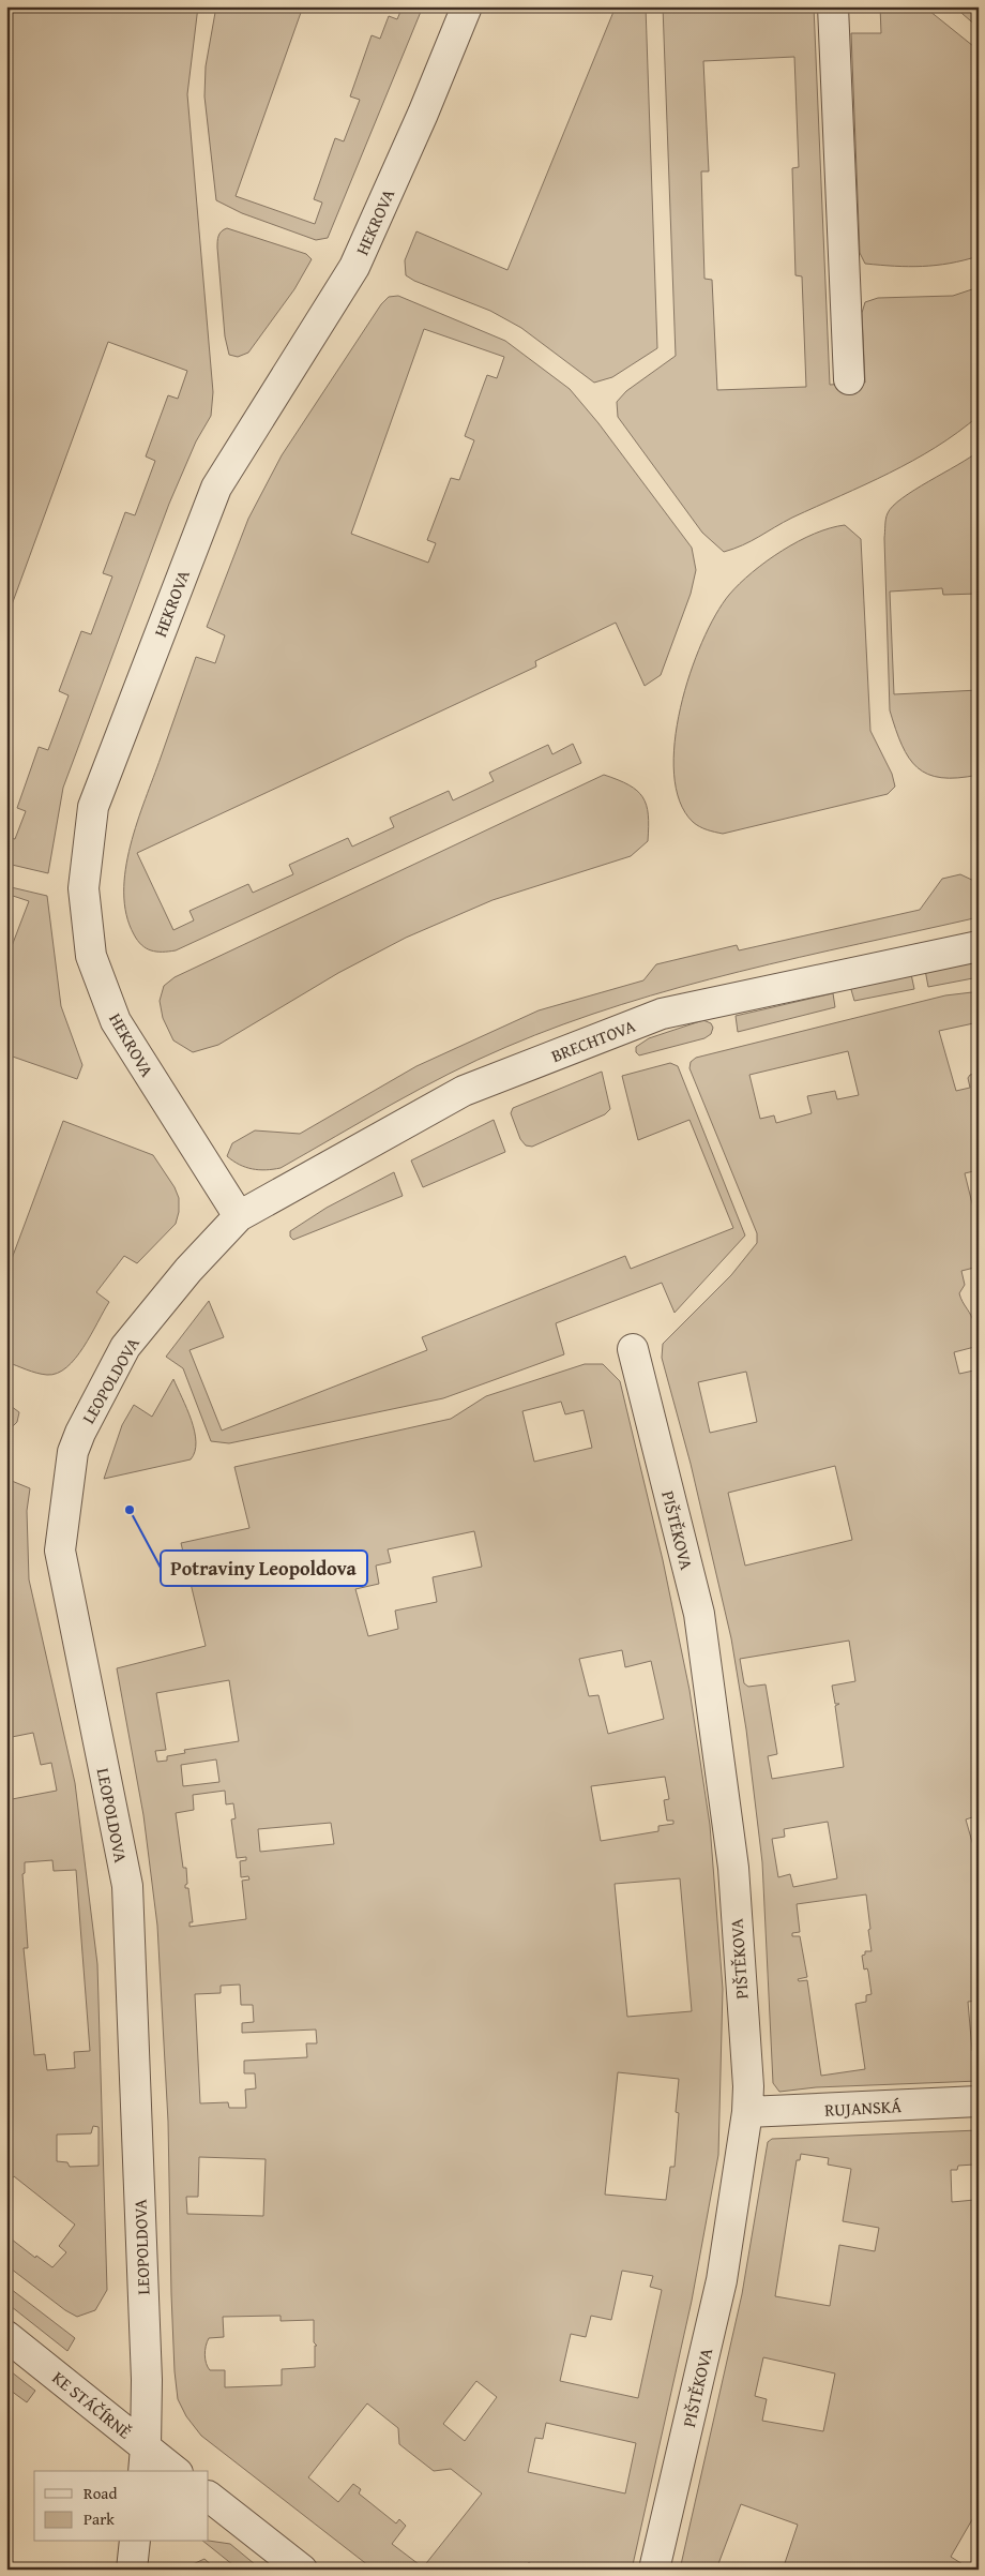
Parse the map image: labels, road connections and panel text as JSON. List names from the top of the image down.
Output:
{
  "streets": {
    "street": [
      "HEKROVA",
      "BRECHTOVA",
      "LEOPOLDOVA",
      "PIŠTĚKOVA",
      "RUJANSKÁ",
      "KE STÁČÍRNĚ"
    ]
  },
  "crossings": [
    ["HEKROVA", "BRECHTOVA"],
    ["HEKROVA", "LEOPOLDOVA"],
    ["BRECHTOVA", "LEOPOLDOVA"],
    ["LEOPOLDOVA", "KE STÁČÍRNĚ"],
    ["PIŠTĚKOVA", "RUJANSKÁ"]
  ],
  "places": ["Potraviny Leopoldova"],
  "legend": ["Road", "Park"]
}
